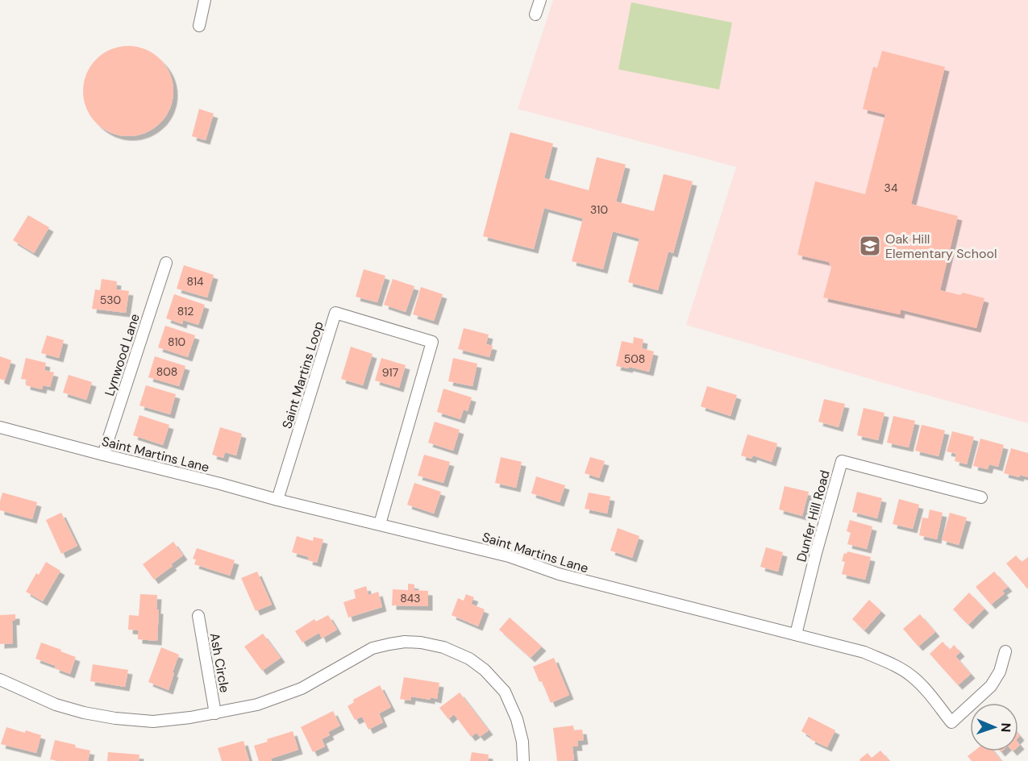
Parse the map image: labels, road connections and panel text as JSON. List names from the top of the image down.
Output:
{
  "streets": {
    "street": [
      "Lynwood Lane",
      "Saint Martins Loop",
      "Saint Martins Lane",
      "Dunfer Hill Road",
      "Ash Circle"
    ]
  },
  "crossings": [
    ["Lynwood Lane", "Saint Martins Lane"],
    ["Saint Martins Loop", "Saint Martins Lane"],
    ["Saint Martins Lane", "Dunfer Hill Road"]
  ],
  "places": {
    "school or university": ["Oak Hill Elementary School"]
  },
  "house_numbers": [
    "34",
    "310",
    "814",
    "530",
    "812",
    "810",
    "508",
    "808",
    "917",
    "843"
  ],
  "north": "right"
}
